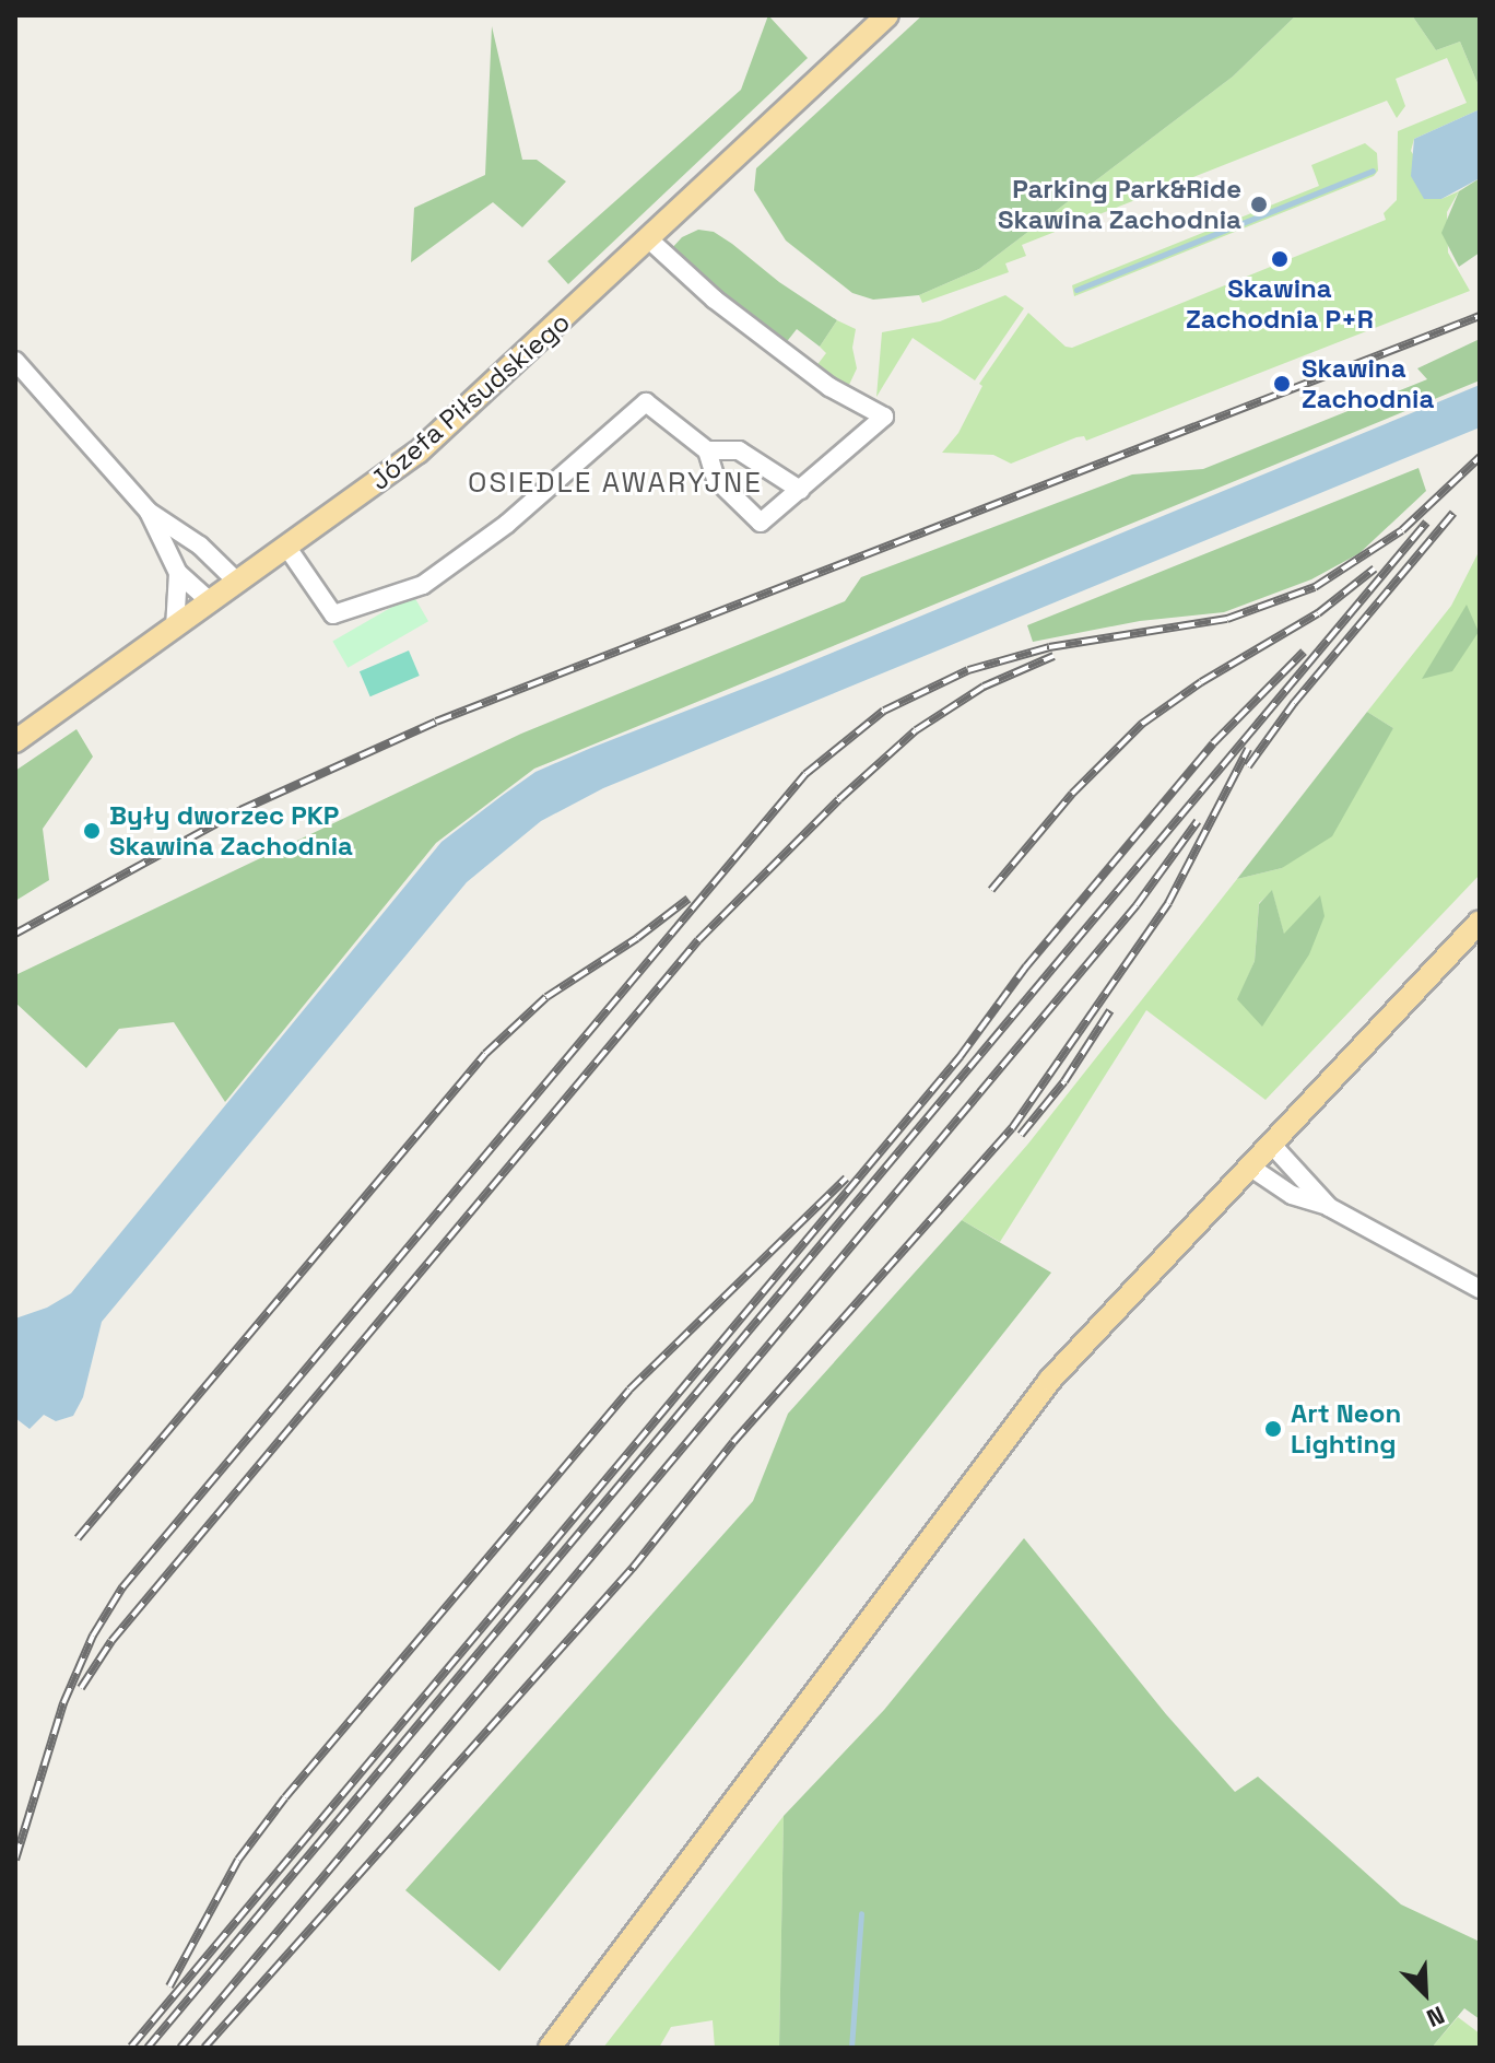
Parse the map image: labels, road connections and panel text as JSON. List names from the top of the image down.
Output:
{
  "streets": {
    "main road": ["Józefa Piłsudskiego"]
  },
  "districts": ["OSIEDLE AWARYJNE"],
  "places": [
    "Parking Park&Ride Skawina Zachodnia",
    "Skawina Zachodnia P+R",
    "Skawina Zachodnia",
    "Były dworzec PKP Skawina Zachodnia",
    "Art Neon Lighting"
  ],
  "north": "bottom right"
}
